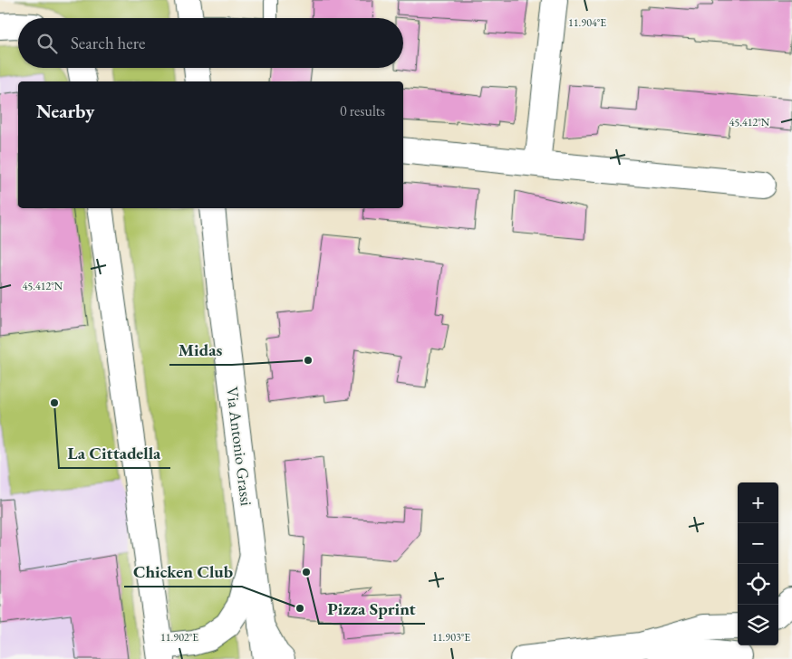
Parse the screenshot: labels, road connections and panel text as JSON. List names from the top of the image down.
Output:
{
  "streets": {
    "street": ["Via Antonio Grassi"]
  },
  "places": [
    "Midas",
    "La Cittadella",
    "Pizza Sprint",
    "Chicken Club"
  ],
  "page": {
    "search": "Search here",
    "heading": ["Nearby", "0 results"],
    "map_buttons": ["+", "−"]
  },
  "coordinates": [
    "11.904°E",
    "45.412°N",
    "11.902°E",
    "11.903°E"
  ]
}
